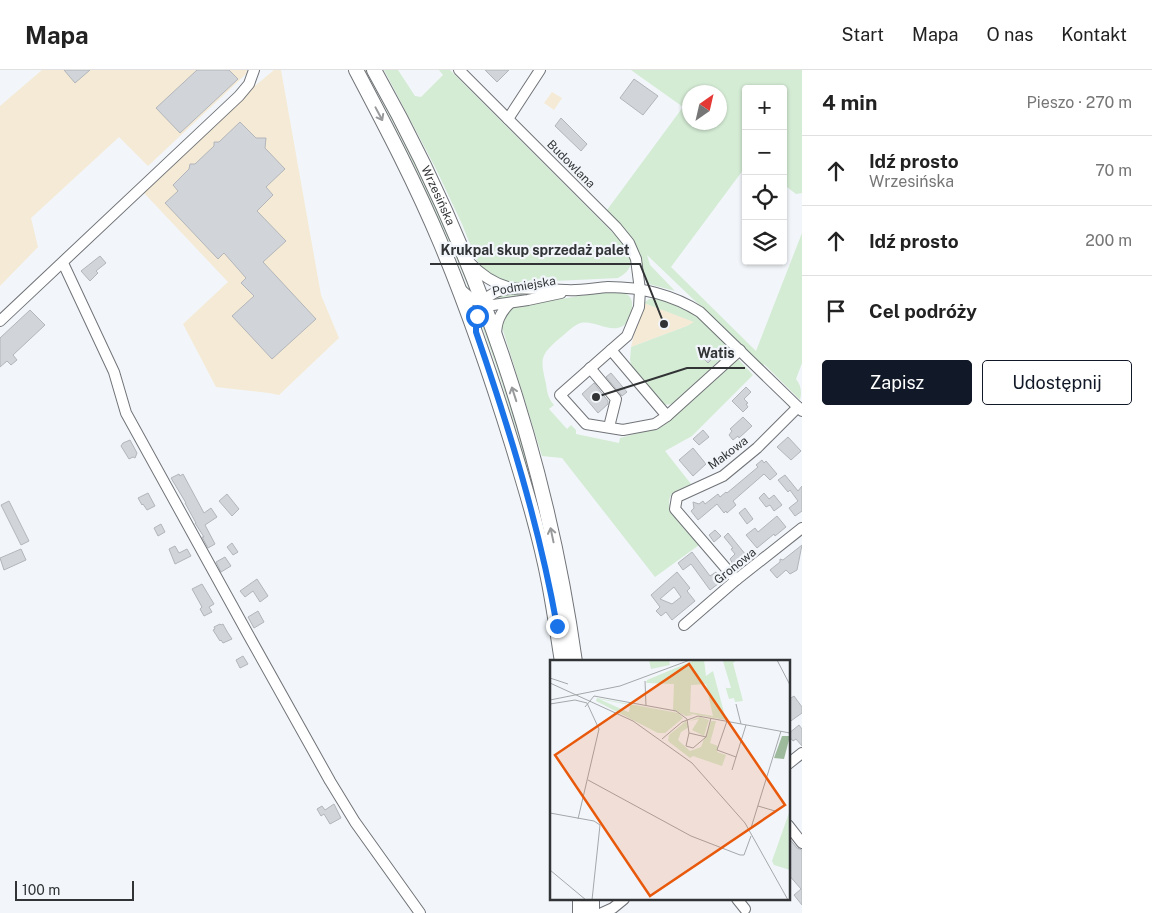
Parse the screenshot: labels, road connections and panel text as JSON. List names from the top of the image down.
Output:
{
  "streets": {
    "main road": ["Wrzesińska"],
    "street": [
      "Budowlana",
      "Podmiejska",
      "Makowa",
      "Gronowa"
    ]
  },
  "crossings": [
    ["Budowlana", "Podmiejska"],
    ["Wrzesińska", "Podmiejska"],
    ["Podmiejska", "Makowa"],
    ["Makowa", "Gronowa"]
  ],
  "places": ["Krukpal skup sprzedaż palet", "Watis"],
  "scale_bar": "100 m",
  "north": "top right",
  "page": {
    "header": "Mapa",
    "nav": [
      "Start",
      "Mapa",
      "O nas",
      "Kontakt"
    ],
    "heading": ["4 min", "Pieszo · 270 m"],
    "map_buttons": ["+", "−"],
    "list": [
      ["Idź prosto", "Wrzesińska", "70 m"],
      ["Idź prosto", "200 m"],
      "Cel podróży"
    ],
    "buttons": ["Zapisz", "Udostępnij"],
    "scale": "100 m"
  }
}
